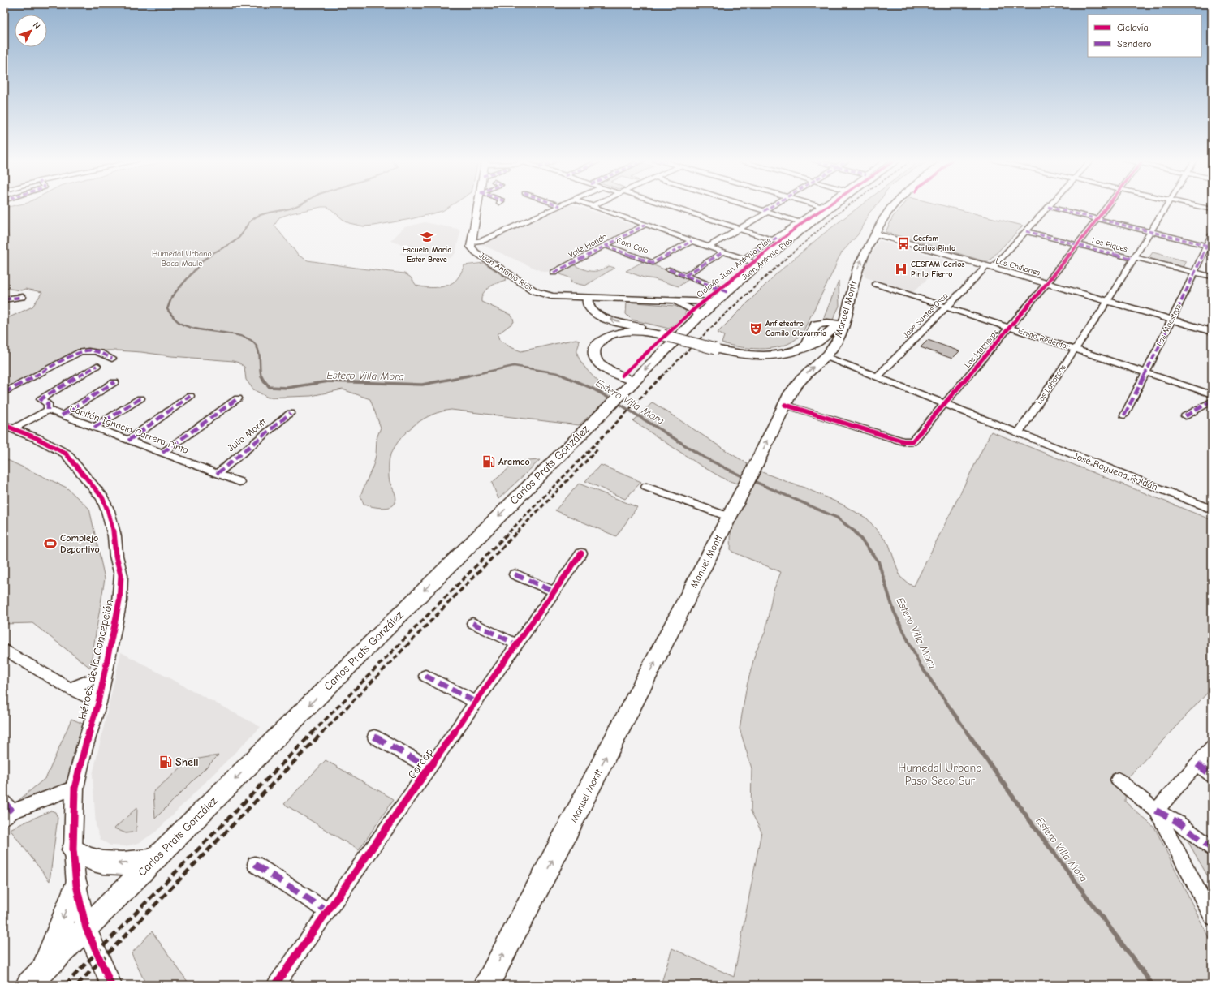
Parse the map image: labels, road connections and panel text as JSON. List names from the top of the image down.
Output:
{
  "streets": {
    "main road": ["Juan Antonio Ríos", "Manuel Montt", "Carlos Prats González"],
    "street": [
      "Los Piques",
      "Valle Hondo",
      "Colo Colo",
      "Los Chiflones",
      "José Santos Ossa",
      "Las Maestras",
      "Cristo Redentor",
      "Los Harneros",
      "Los Laboreos",
      "Capitán Ignacio Carrera Pinto",
      "Julio Montt",
      "José Baguena Roldán",
      "Héroes de la Concepción",
      "Carcop"
    ],
    "cycle path": ["Ciclovía Juan Antonio Ríos"]
  },
  "crossings": [
    ["Los Piques", "José Santos Ossa"],
    ["Los Piques", "Las Maestras"],
    ["Los Piques", "Los Harneros"],
    ["Los Piques", "Los Laboreos"],
    ["Valle Hondo", "Colo Colo"],
    ["Juan Antonio Ríos", "Carlos Prats González"],
    ["Los Chiflones", "Manuel Montt"],
    ["Los Chiflones", "José Santos Ossa"],
    ["Los Chiflones", "Las Maestras"],
    ["Los Chiflones", "Los Harneros"],
    ["Los Chiflones", "Los Laboreos"],
    ["Manuel Montt", "Los Harneros"],
    ["José Santos Ossa", "Cristo Redentor"],
    ["Las Maestras", "Cristo Redentor"],
    ["Cristo Redentor", "Los Harneros"],
    ["Cristo Redentor", "Los Laboreos"],
    ["Los Laboreos", "José Baguena Roldán"],
    ["Capitán Ignacio Carrera Pinto", "Julio Montt"],
    ["Carlos Prats González", "Héroes de la Concepción"]
  ],
  "one_way": ["Manuel Montt", "Carlos Prats González"],
  "water": ["Estero Villa Mora"],
  "parks": ["Humedal Urbano Boca Maule", "Humedal Urbano Paso Seco Sur"],
  "places": {
    "school or university": ["Escuela María Ester Breve"],
    "bus stop": ["Cesfam Carlos Pinto"],
    "hospital": ["CESFAM Carlos Pinto Fierro"],
    "theatre": ["Anfieteatro Camilo Olavarrria"],
    "fuel station": ["Aramco", "Shell"],
    "sports": ["Complejo Deportivo"]
  },
  "legend": ["Ciclovía", "Sendero"],
  "north": "top right"
}
